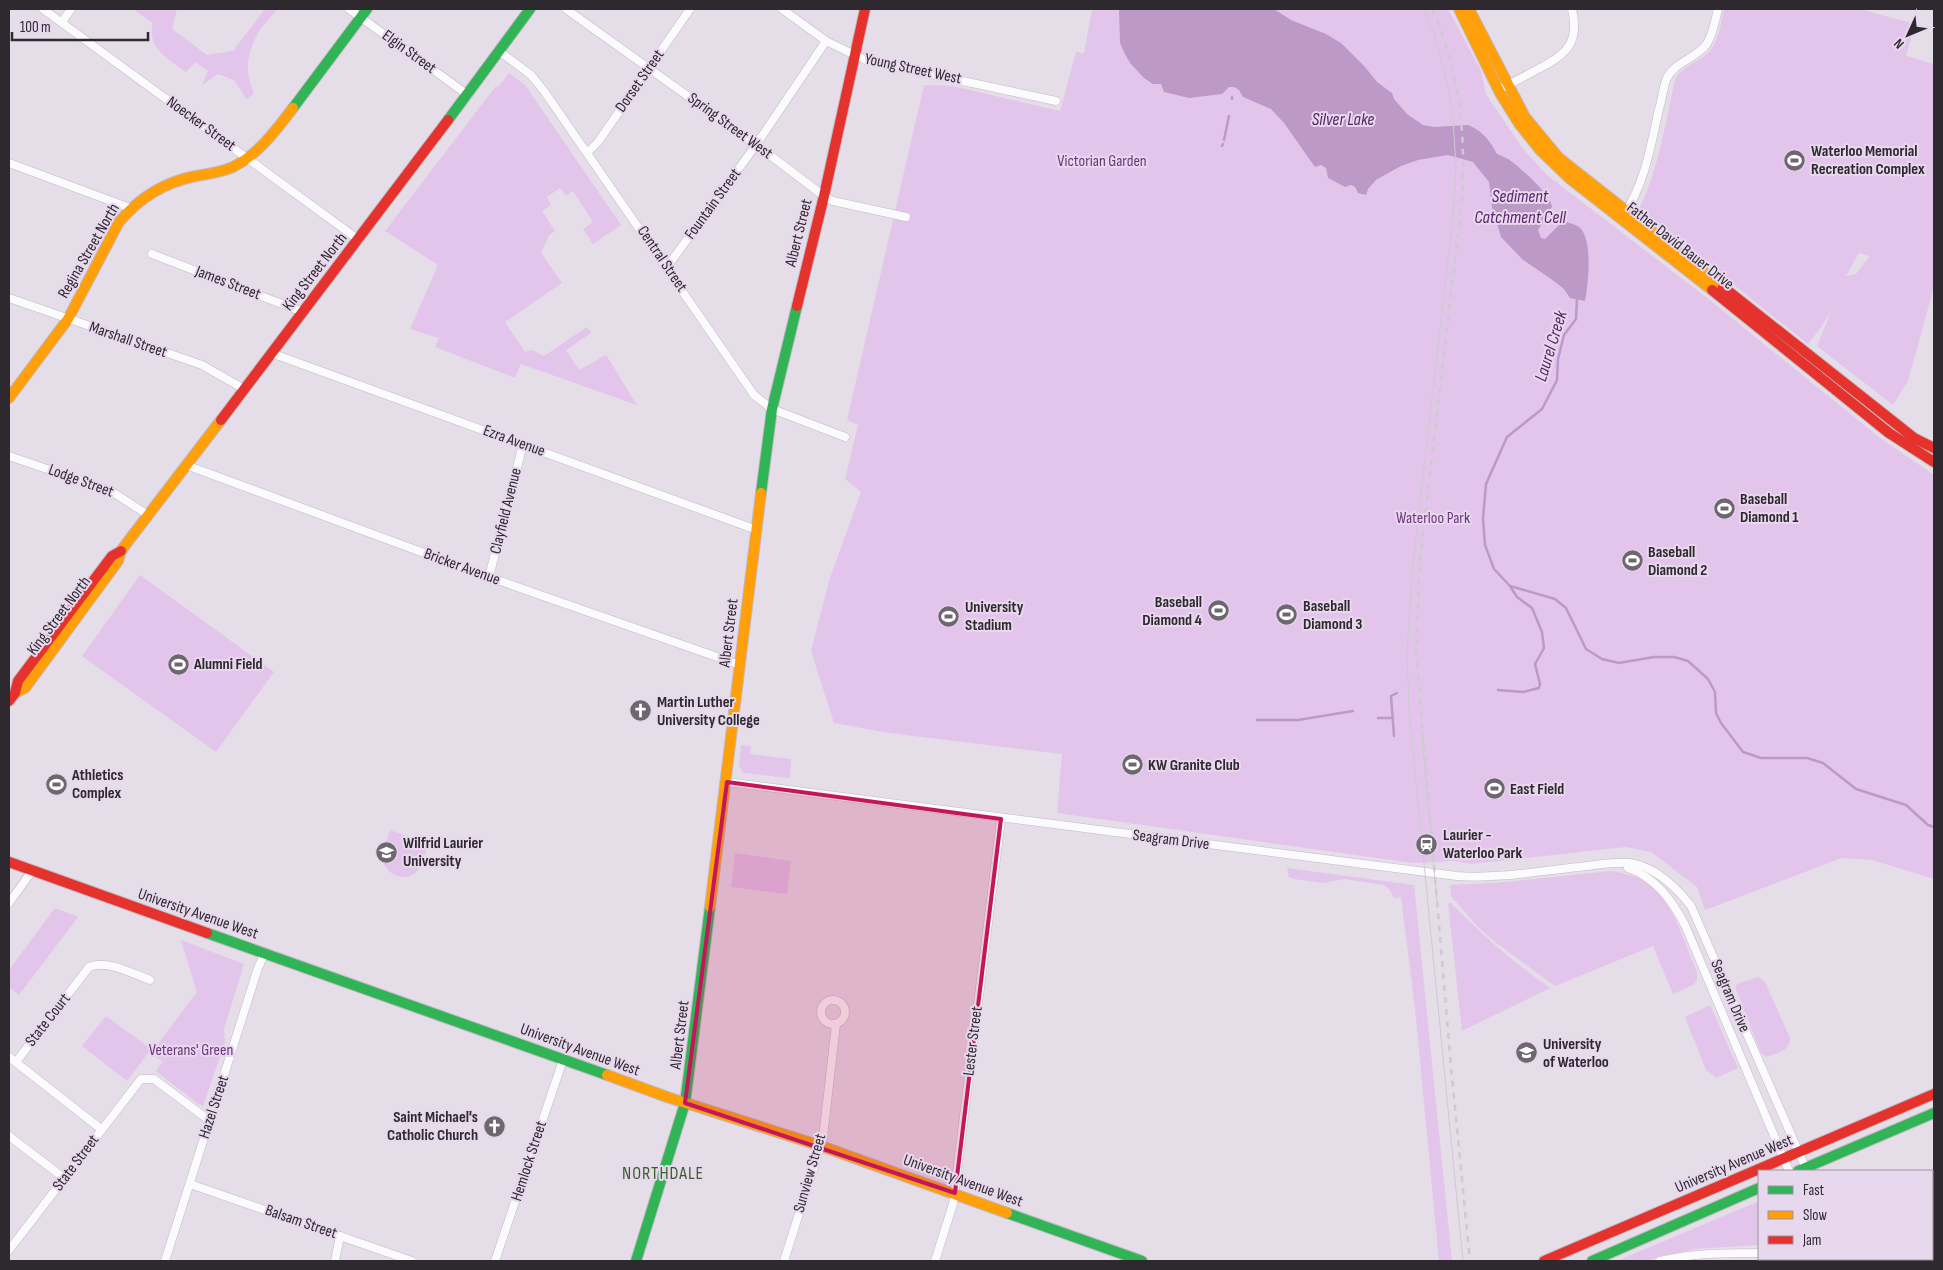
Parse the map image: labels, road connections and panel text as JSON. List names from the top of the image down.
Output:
{
  "streets": {
    "street": [
      "Elgin Street",
      "Young Street West",
      "Dorset Street",
      "Noecker Street",
      "Spring Street West",
      "Fountain Street",
      "Albert Street",
      "Father David Bauer Drive",
      "Regina Street North",
      "Central Street",
      "King Street North",
      "James Street",
      "Marshall Street",
      "Ezra Avenue",
      "Lodge Street",
      "Clayfield Avenue",
      "Bricker Avenue",
      "Seagram Drive",
      "University Avenue West",
      "State Court",
      "Lester Street",
      "Hazel Street",
      "Hemlock Street",
      "State Street",
      "Sunview Street",
      "Balsam Street"
    ]
  },
  "crossings": [
    ["Elgin Street", "Regina Street North"],
    ["Elgin Street", "King Street North"],
    ["Young Street West", "Fountain Street"],
    ["Young Street West", "Albert Street"],
    ["Dorset Street", "Spring Street West"],
    ["Dorset Street", "Central Street"],
    ["Noecker Street", "Regina Street North"],
    ["Noecker Street", "King Street North"],
    ["Spring Street West", "Fountain Street"],
    ["Spring Street West", "Albert Street"],
    ["Fountain Street", "Central Street"],
    ["Albert Street", "Central Street"],
    ["Albert Street", "Ezra Avenue"],
    ["Albert Street", "Bricker Avenue"],
    ["Albert Street", "Seagram Drive"],
    ["Albert Street", "University Avenue West"],
    ["Regina Street North", "Marshall Street"],
    ["Central Street", "King Street North"],
    ["King Street North", "James Street"],
    ["King Street North", "Marshall Street"],
    ["King Street North", "Ezra Avenue"],
    ["King Street North", "Lodge Street"],
    ["King Street North", "Bricker Avenue"],
    ["Ezra Avenue", "Clayfield Avenue"],
    ["Clayfield Avenue", "Bricker Avenue"],
    ["Seagram Drive", "University Avenue West"],
    ["Seagram Drive", "Lester Street"],
    ["University Avenue West", "Lester Street"],
    ["University Avenue West", "Hazel Street"],
    ["University Avenue West", "Hemlock Street"],
    ["University Avenue West", "Sunview Street"],
    ["State Court", "State Street"],
    ["Hazel Street", "State Street"],
    ["Hazel Street", "Balsam Street"]
  ],
  "districts": ["NORTHDALE"],
  "water": ["Silver Lake", "Sediment Catchment Cell", "Laurel Creek"],
  "parks": ["Victorian Garden", "Waterloo Park", "Veterans' Green"],
  "places": {
    "sports": [
      "Waterloo Memorial Recreation Complex",
      "Baseball Diamond 1",
      "Baseball Diamond 2",
      "Baseball Diamond 4",
      "Baseball Diamond 3",
      "University Stadium",
      "Alumni Field",
      "KW Granite Club",
      "Athletics Complex",
      "East Field"
    ],
    "church": ["Martin Luther University College", "Saint Michael's Catholic Church"],
    "station": ["Laurier - Waterloo Park"],
    "school or university": ["Wilfrid Laurier University", "University of Waterloo"]
  },
  "legend": ["Fast", "Slow", "Jam"],
  "scale_bar": "100 m",
  "north": "bottom left"
}
